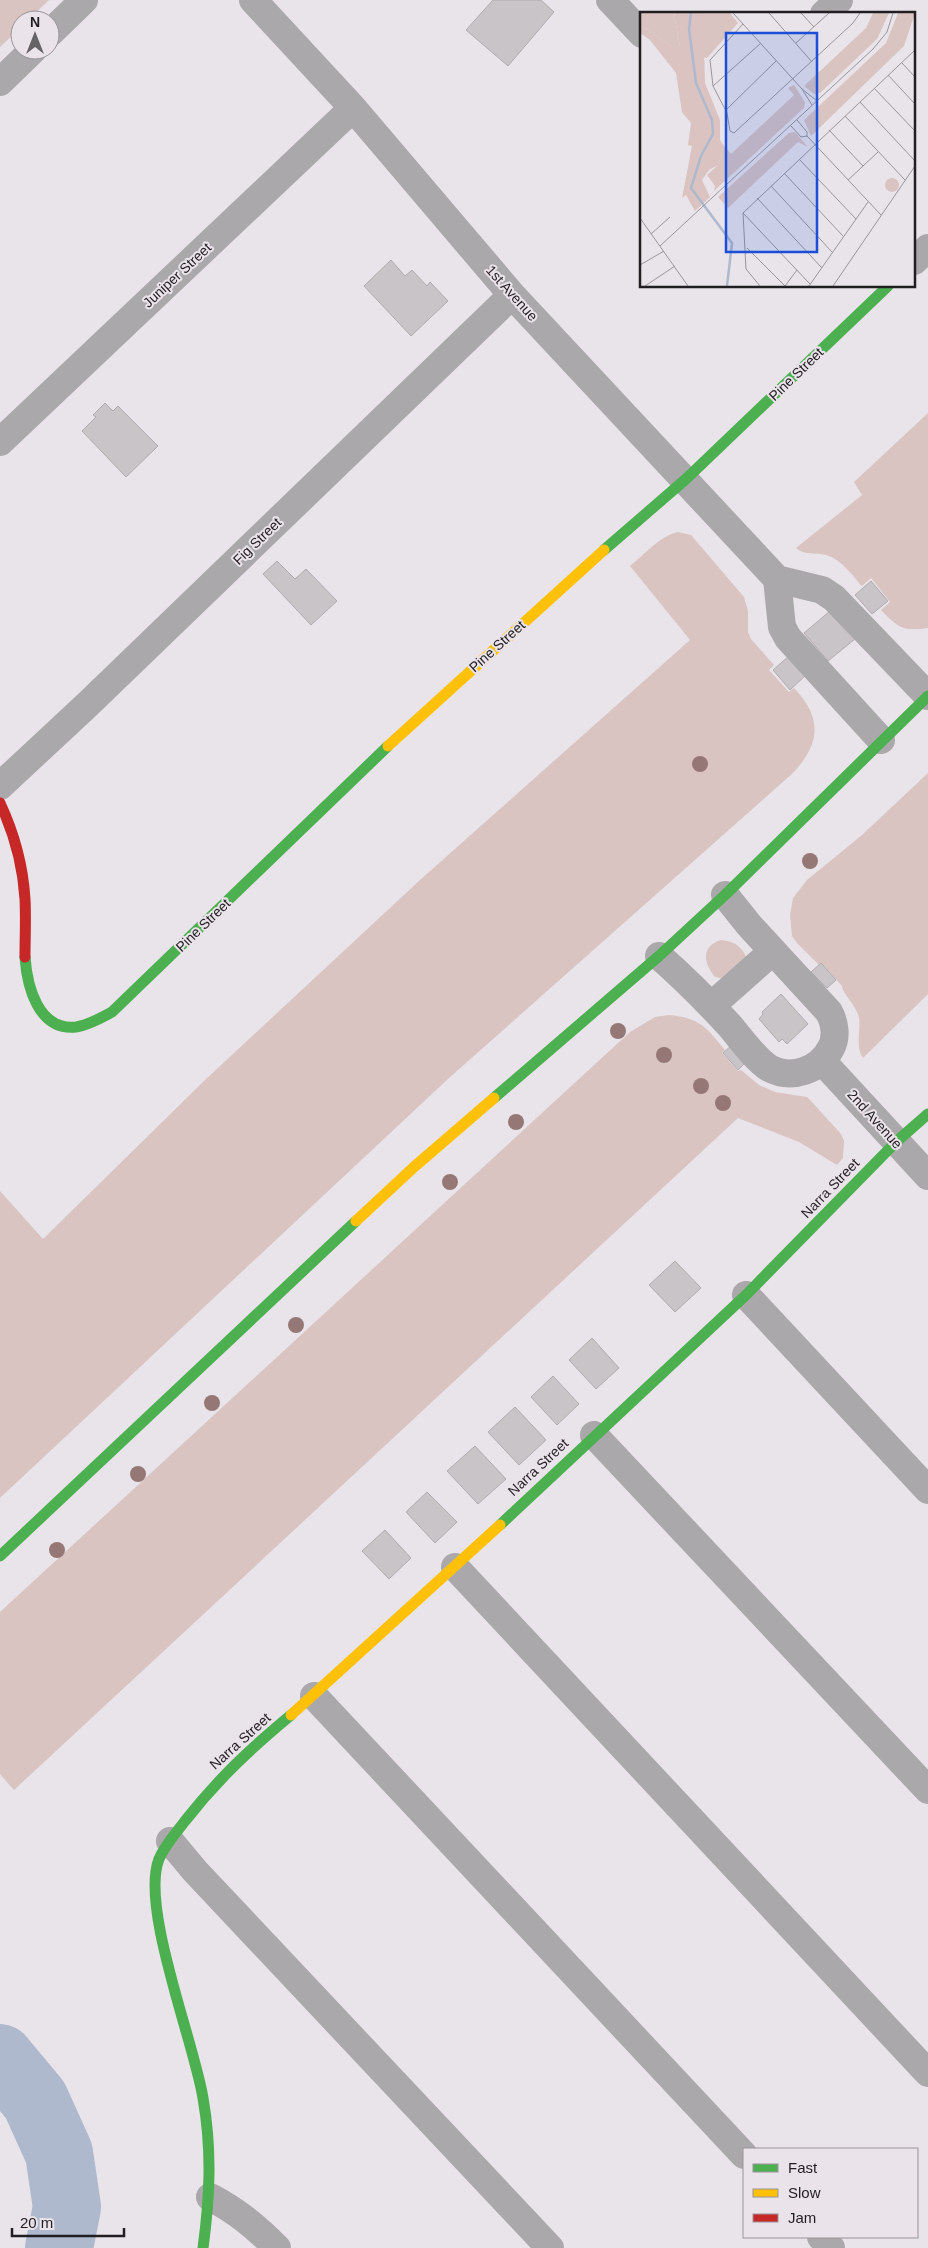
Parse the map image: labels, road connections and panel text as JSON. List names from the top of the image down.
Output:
{
  "streets": {
    "street": [
      "Juniper Street",
      "1st Avenue",
      "Pine Street",
      "Fig Street",
      "2nd Avenue",
      "Narra Street"
    ]
  },
  "crossings": [
    ["Juniper Street", "1st Avenue"],
    ["1st Avenue", "Pine Street"],
    ["1st Avenue", "Fig Street"],
    ["2nd Avenue", "Narra Street"]
  ],
  "legend": ["Fast", "Slow", "Jam"],
  "scale_bar": "20 m",
  "north": "top"
}
